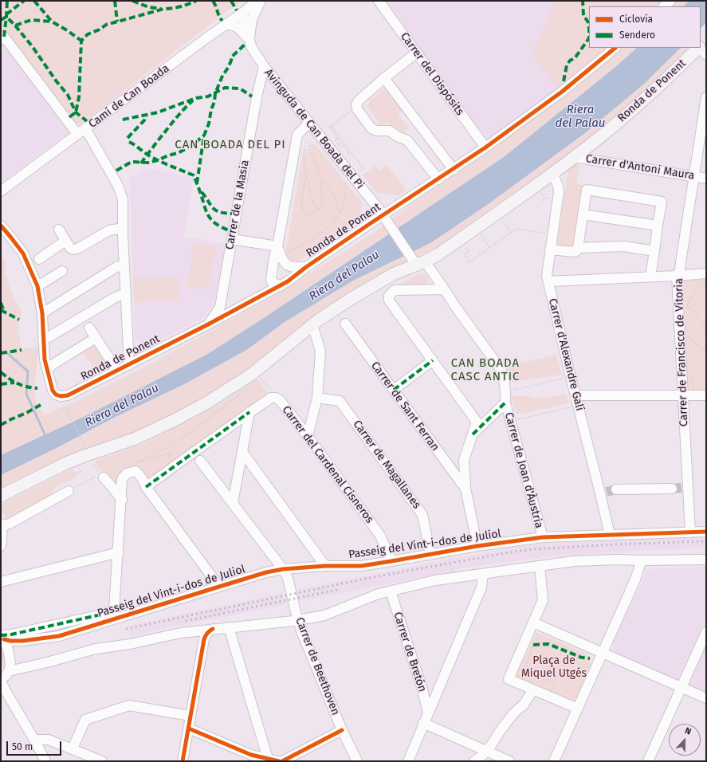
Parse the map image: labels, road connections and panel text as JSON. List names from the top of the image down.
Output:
{
  "streets": {
    "main road": ["Ronda de Ponent"],
    "street": [
      "Carrer del Dispósits",
      "Camí de Can Boada",
      "Avinguda de Can Boada del Pi",
      "Carrer d'Antoni Maura",
      "Carrer de la Masia",
      "Carrer de Francisco de Vitoria",
      "Carrer d'Alexandre Galí",
      "Carrer de Sant Ferran",
      "Carrer del Cardenal Cisneros",
      "Carrer de Magallanes",
      "Carrer de Joan d'Àustria",
      "Passeig del Vint-i-dos de Juliol",
      "Carrer de Bretón",
      "Carrer de Beethoven"
    ]
  },
  "crossings": [
    ["Carrer del Dispósits", "Ronda de Ponent"],
    ["Ronda de Ponent", "Avinguda de Can Boada del Pi"],
    ["Ronda de Ponent", "Carrer d'Antoni Maura"],
    ["Ronda de Ponent", "Carrer de la Masia"],
    ["Ronda de Ponent", "Carrer d'Alexandre Galí"],
    ["Ronda de Ponent", "Carrer de Joan d'Àustria"],
    ["Avinguda de Can Boada del Pi", "Carrer de la Masia"],
    ["Carrer d'Antoni Maura", "Carrer de Francisco de Vitoria"],
    ["Carrer de Francisco de Vitoria", "Passeig del Vint-i-dos de Juliol"],
    ["Carrer d'Alexandre Galí", "Passeig del Vint-i-dos de Juliol"],
    ["Carrer del Cardenal Cisneros", "Passeig del Vint-i-dos de Juliol"],
    ["Carrer de Magallanes", "Passeig del Vint-i-dos de Juliol"],
    ["Carrer de Joan d'Àustria", "Passeig del Vint-i-dos de Juliol"],
    ["Passeig del Vint-i-dos de Juliol", "Carrer de Beethoven"]
  ],
  "districts": ["CAN BOADA DEL PI", "CAN BOADA CASC ANTIC"],
  "water": ["Riera del Palau"],
  "parks": ["Plaça de Miquel Utgés"],
  "legend": ["Ciclovía", "Sendero"],
  "scale_bar": "50 m",
  "north": "top"
}
